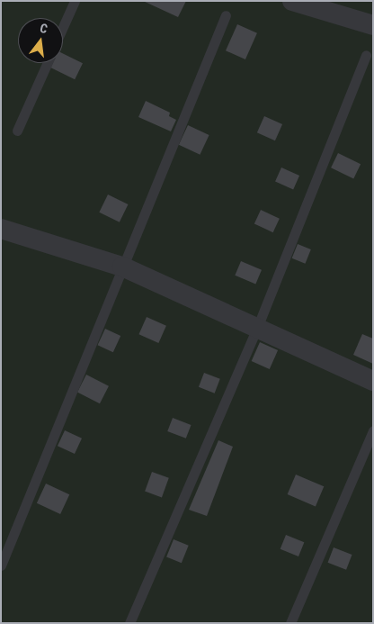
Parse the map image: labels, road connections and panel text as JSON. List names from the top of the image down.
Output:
{
  "north": "top"
}
